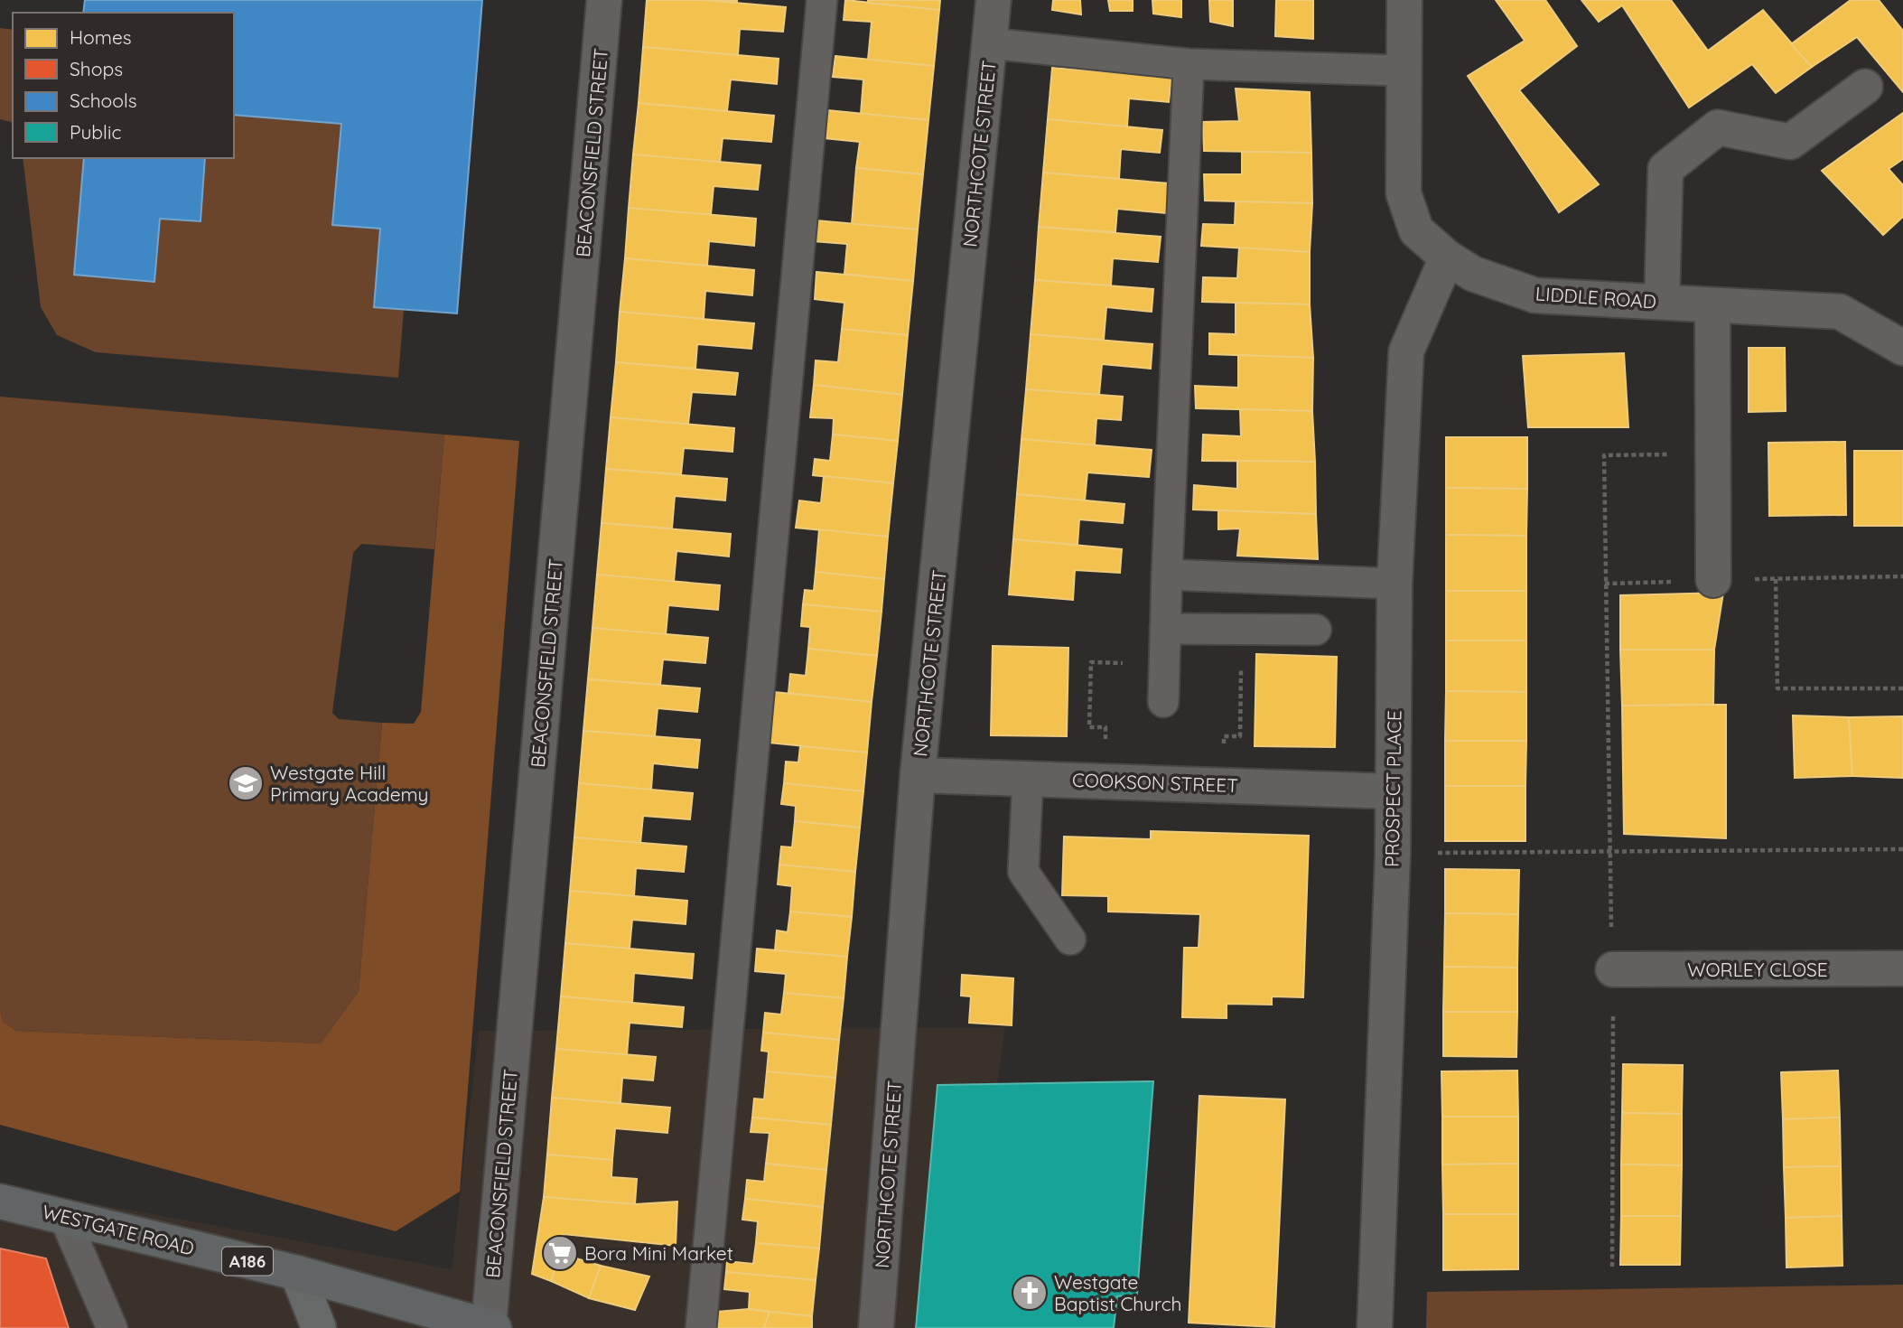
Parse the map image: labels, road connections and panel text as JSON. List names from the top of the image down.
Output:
{
  "streets": {
    "main road": ["WESTGATE ROAD", "A186"],
    "street": [
      "BEACONSFIELD STREET",
      "NORTHCOTE STREET",
      "LIDDLE ROAD",
      "COOKSON STREET",
      "PROSPECT PLACE",
      "WORLEY CLOSE"
    ]
  },
  "crossings": [
    ["BEACONSFIELD STREET", "WESTGATE ROAD"],
    ["NORTHCOTE STREET", "COOKSON STREET"],
    ["LIDDLE ROAD", "PROSPECT PLACE"],
    ["COOKSON STREET", "PROSPECT PLACE"]
  ],
  "places": {
    "school or university": ["Westgate Hill Primary Academy"],
    "supermarket": ["Bora Mini Market"],
    "church": ["Westgate Baptist Church"]
  },
  "legend": [
    "Homes",
    "Shops",
    "Schools",
    "Public"
  ]
}
